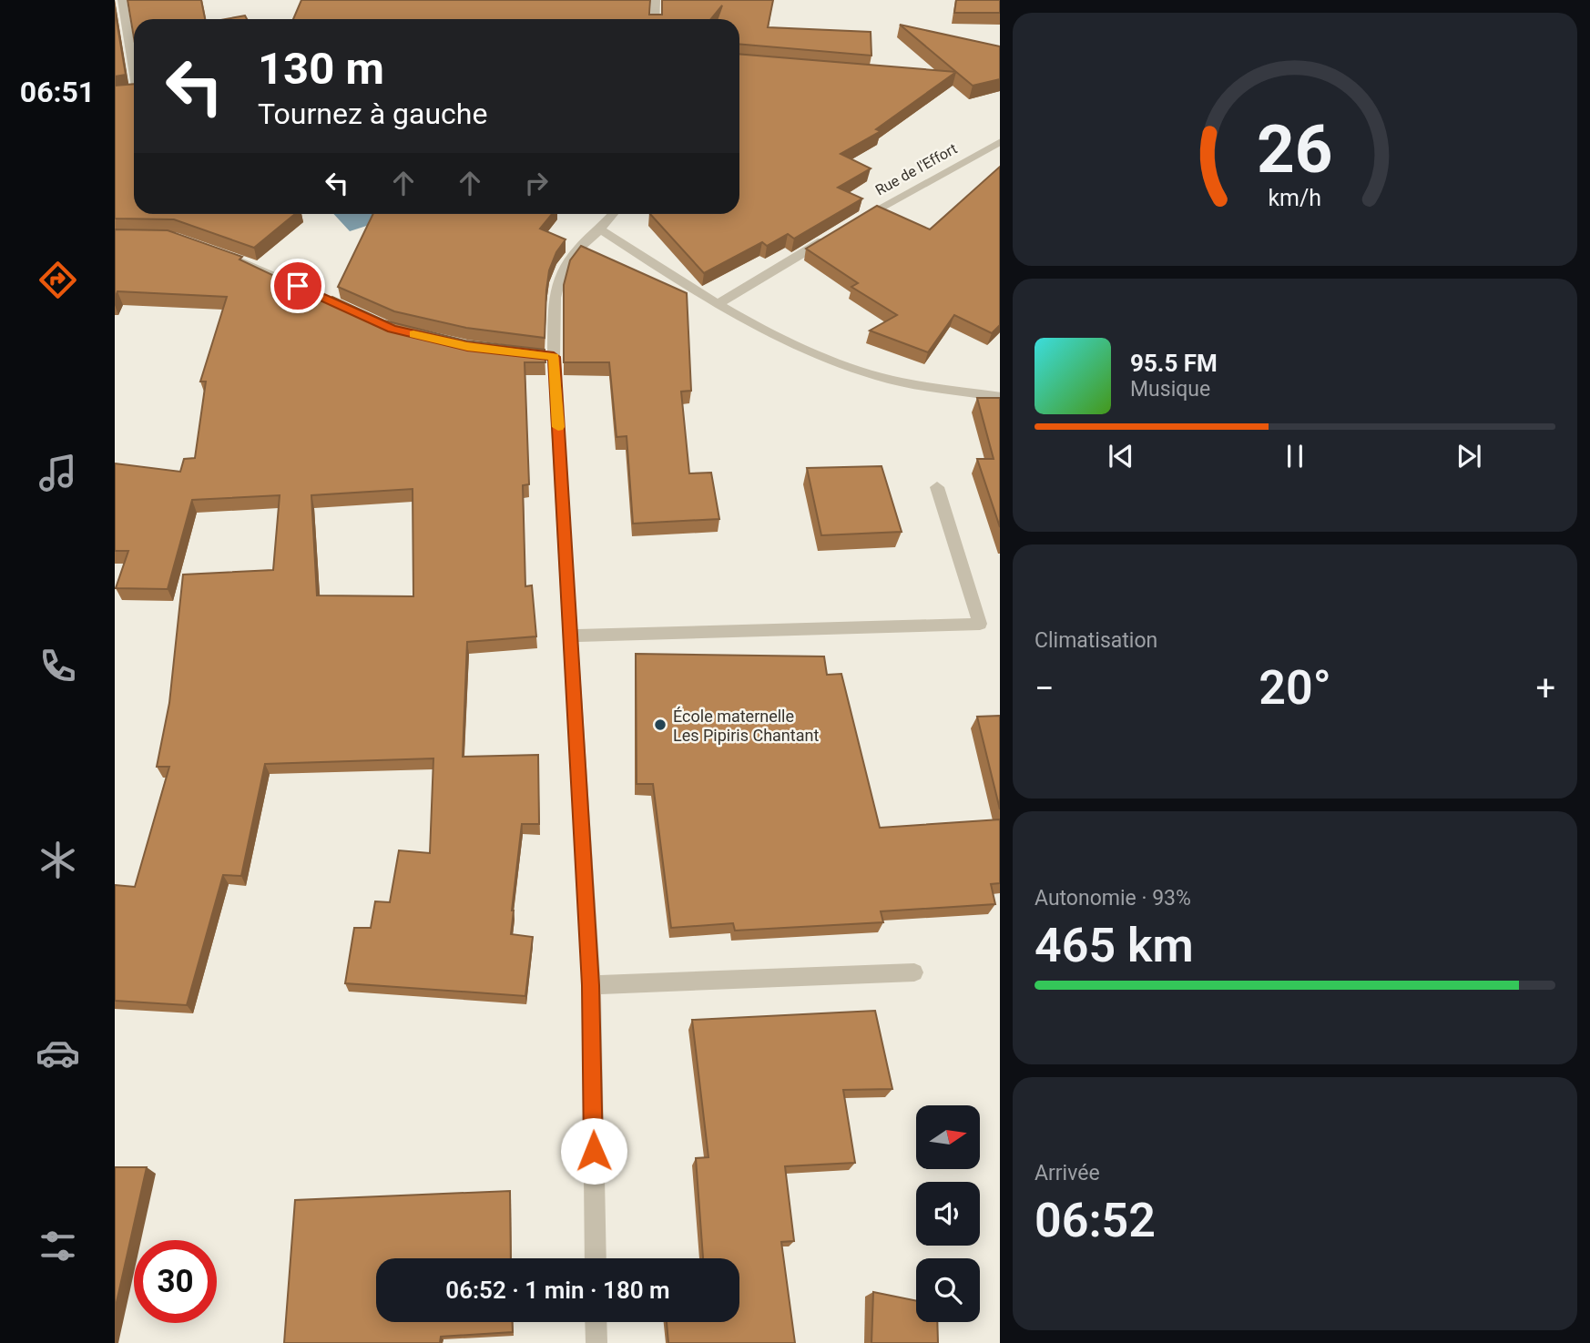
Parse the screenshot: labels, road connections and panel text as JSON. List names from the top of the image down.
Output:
{
  "streets": {
    "street": ["Rue de l'Effort"]
  },
  "places": ["École maternelle Les Pipiris Chantant"],
  "north": "right",
  "page": {
    "tabs": "06:51",
    "turn": ["130 m", "Tournez à gauche"],
    "song": ["95.5 FM", "Musique"],
    "tile": [
      "Climatisation",
      ["Autonomie · 93%", "465 km"],
      ["Arrivée", "06:52"]
    ],
    "heat": ["−", "20°", "+"],
    "limit": "30",
    "trip": "06:52 · 1 min · 180 m",
    "gauge": ["26", "km/h"]
  }
}
